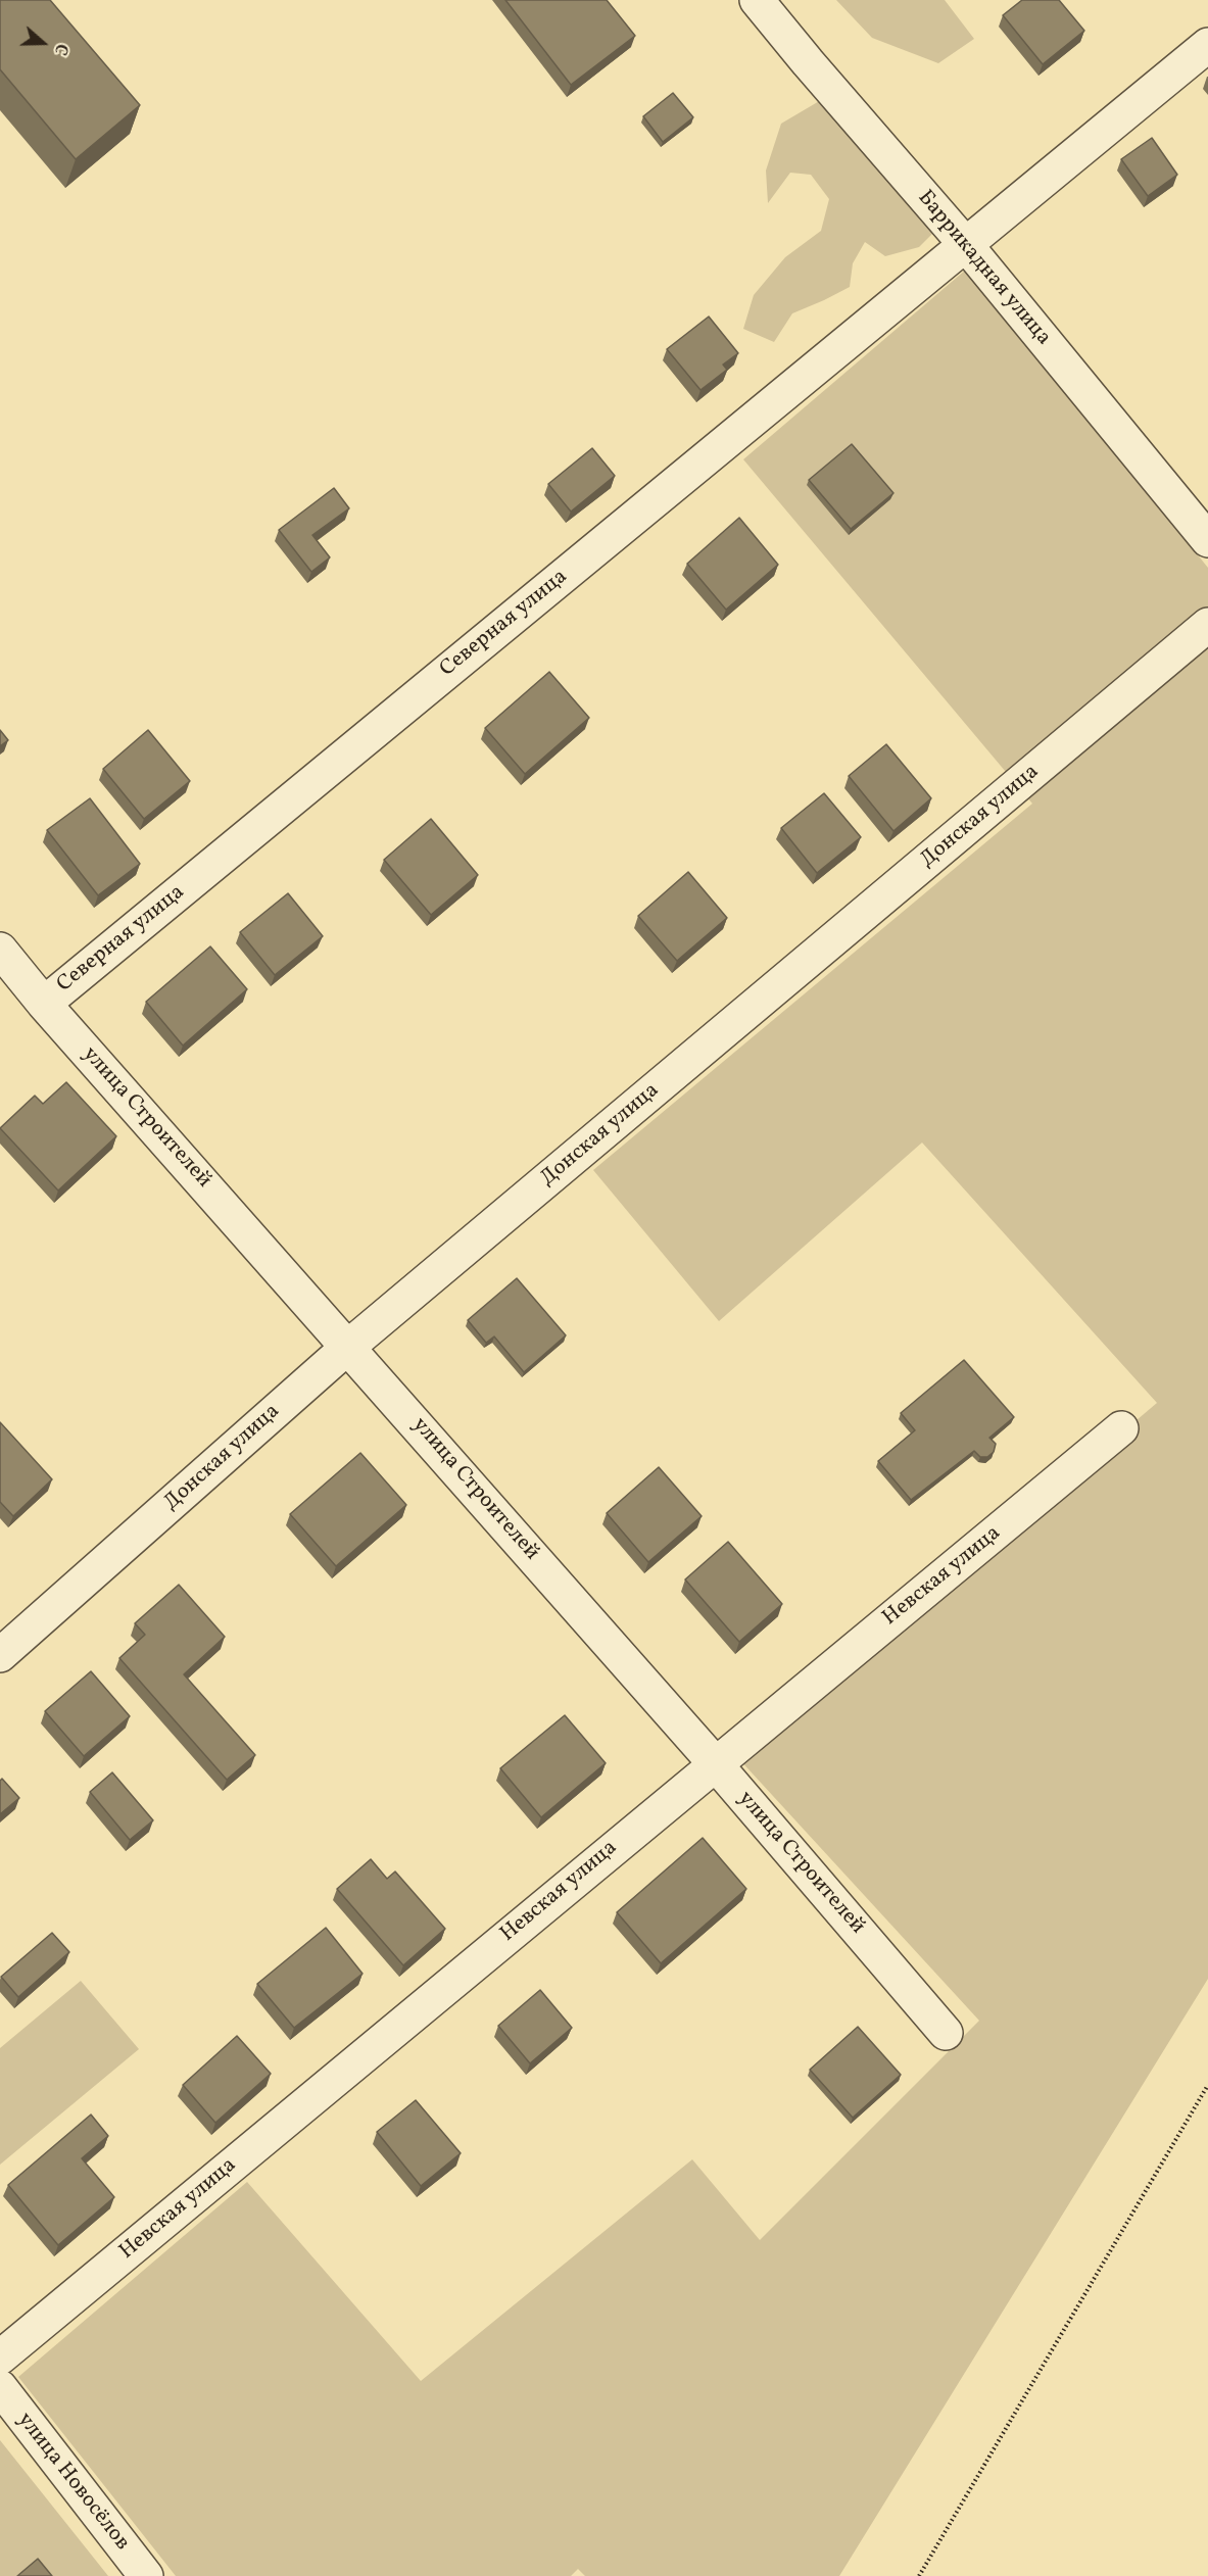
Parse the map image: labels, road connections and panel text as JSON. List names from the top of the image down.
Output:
{
  "streets": {
    "street": [
      "Баррикадная улица",
      "Северная улица",
      "Донская улица",
      "улица Строителей",
      "Невская улица",
      "улица Новосёлов"
    ]
  },
  "crossings": [
    ["Баррикадная улица", "Северная улица"],
    ["Северная улица", "улица Строителей"],
    ["Донская улица", "улица Строителей"],
    ["улица Строителей", "Невская улица"]
  ],
  "north": "right"
}
